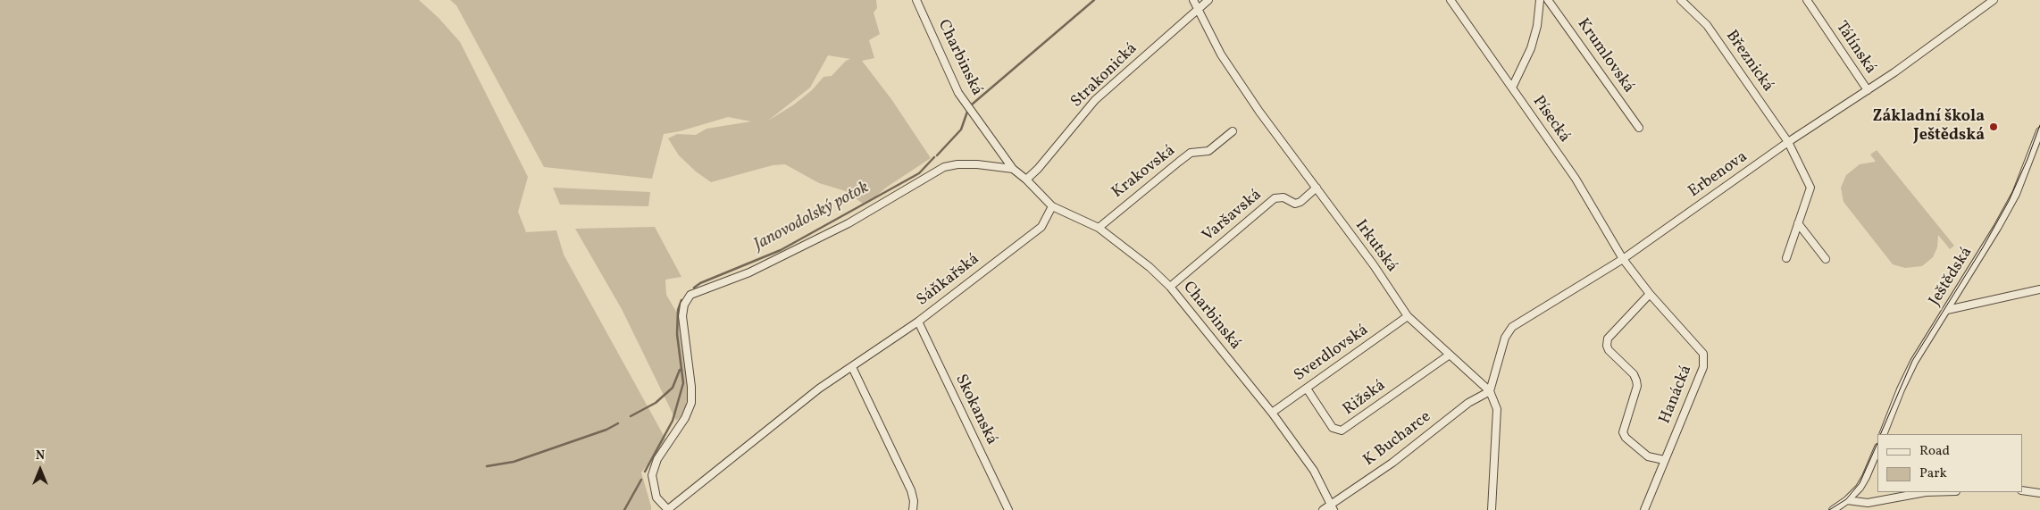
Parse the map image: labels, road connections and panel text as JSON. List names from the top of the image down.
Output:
{
  "streets": {
    "street": [
      "Tálínská",
      "Krumlovská",
      "Charbinská",
      "Březnická",
      "Strakonická",
      "Písecká",
      "Krakovská",
      "Erbenova",
      "Varšavská",
      "Irkutská",
      "Ještědská",
      "Sáňkařská",
      "Sverdlovská",
      "Hanácká",
      "Rižská",
      "Skokanská",
      "K Bucharce"
    ]
  },
  "crossings": [
    ["Tálínská", "Erbenova"],
    ["Charbinská", "Strakonická"],
    ["Charbinská", "Krakovská"],
    ["Charbinská", "Varšavská"],
    ["Charbinská", "Sáňkařská"],
    ["Charbinská", "Sverdlovská"],
    ["Charbinská", "K Bucharce"],
    ["Březnická", "Erbenova"],
    ["Strakonická", "Irkutská"],
    ["Písecká", "Erbenova"],
    ["Písecká", "Hanácká"],
    ["Erbenova", "Irkutská"],
    ["Erbenova", "Hanácká"],
    ["Erbenova", "K Bucharce"],
    ["Varšavská", "Irkutská"],
    ["Irkutská", "Sverdlovská"],
    ["Irkutská", "Rižská"],
    ["Irkutská", "K Bucharce"],
    ["Sáňkařská", "Skokanská"],
    ["Sverdlovská", "Rižská"]
  ],
  "water": ["Janovodolský potok"],
  "places": ["Základní škola Ještědská"],
  "legend": ["Road", "Park"],
  "north": "top"
}
